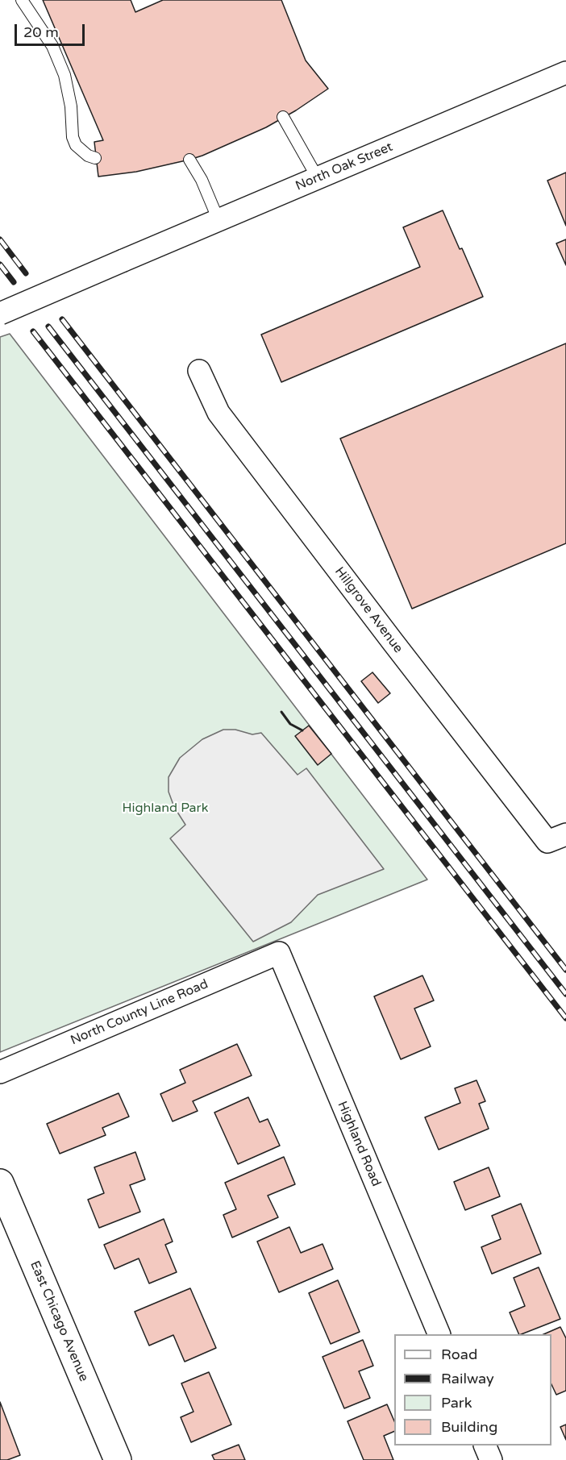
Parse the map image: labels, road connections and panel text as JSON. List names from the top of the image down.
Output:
{
  "streets": {
    "main road": ["East Chicago Avenue"],
    "street": [
      "North Oak Street",
      "Hillgrove Avenue",
      "North County Line Road",
      "Highland Road"
    ]
  },
  "crossings": [
    ["North County Line Road", "Highland Road"]
  ],
  "parks": ["Highland Park"],
  "legend": [
    "Road",
    "Railway",
    "Park",
    "Building"
  ],
  "scale_bar": "20 m"
}
